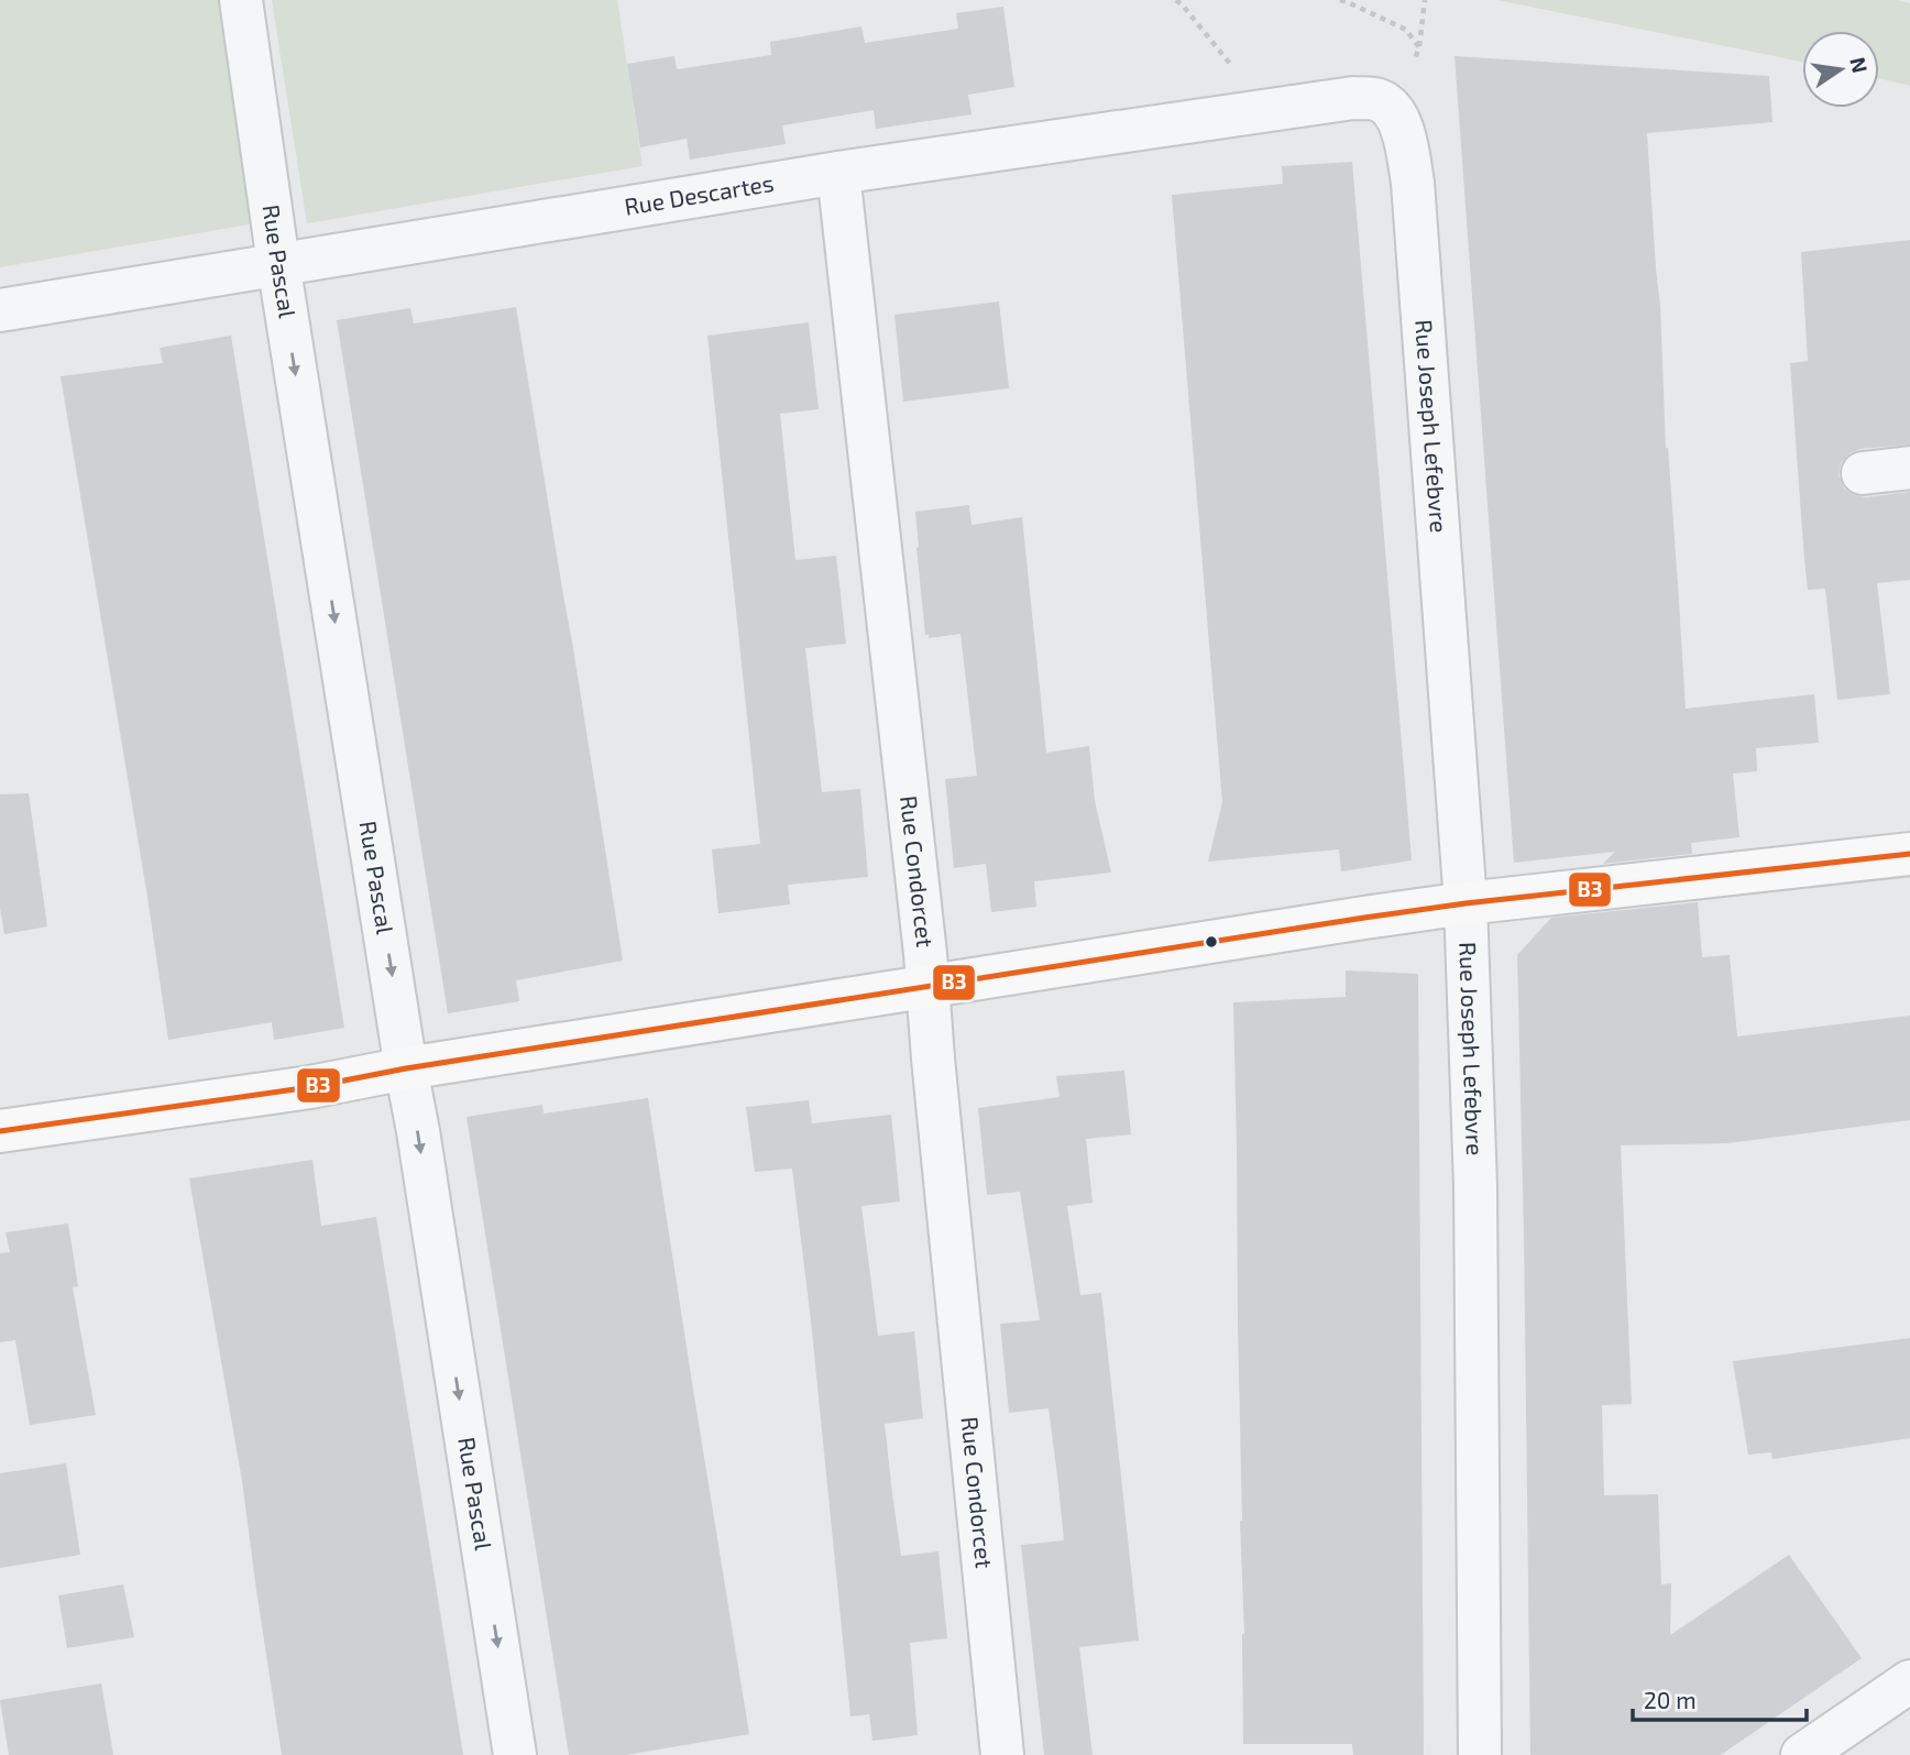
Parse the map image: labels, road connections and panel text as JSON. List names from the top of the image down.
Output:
{
  "streets": {
    "street": [
      "Rue Descartes",
      "Rue Pascal",
      "Rue Joseph Lefebvre",
      "Rue Condorcet"
    ]
  },
  "crossings": [
    ["Rue Descartes", "Rue Pascal"],
    ["Rue Descartes", "Rue Joseph Lefebvre"],
    ["Rue Descartes", "Rue Condorcet"]
  ],
  "one_way": ["Rue Pascal"],
  "lines": ["transit line B3"],
  "scale_bar": "20 m",
  "north": "right"
}
